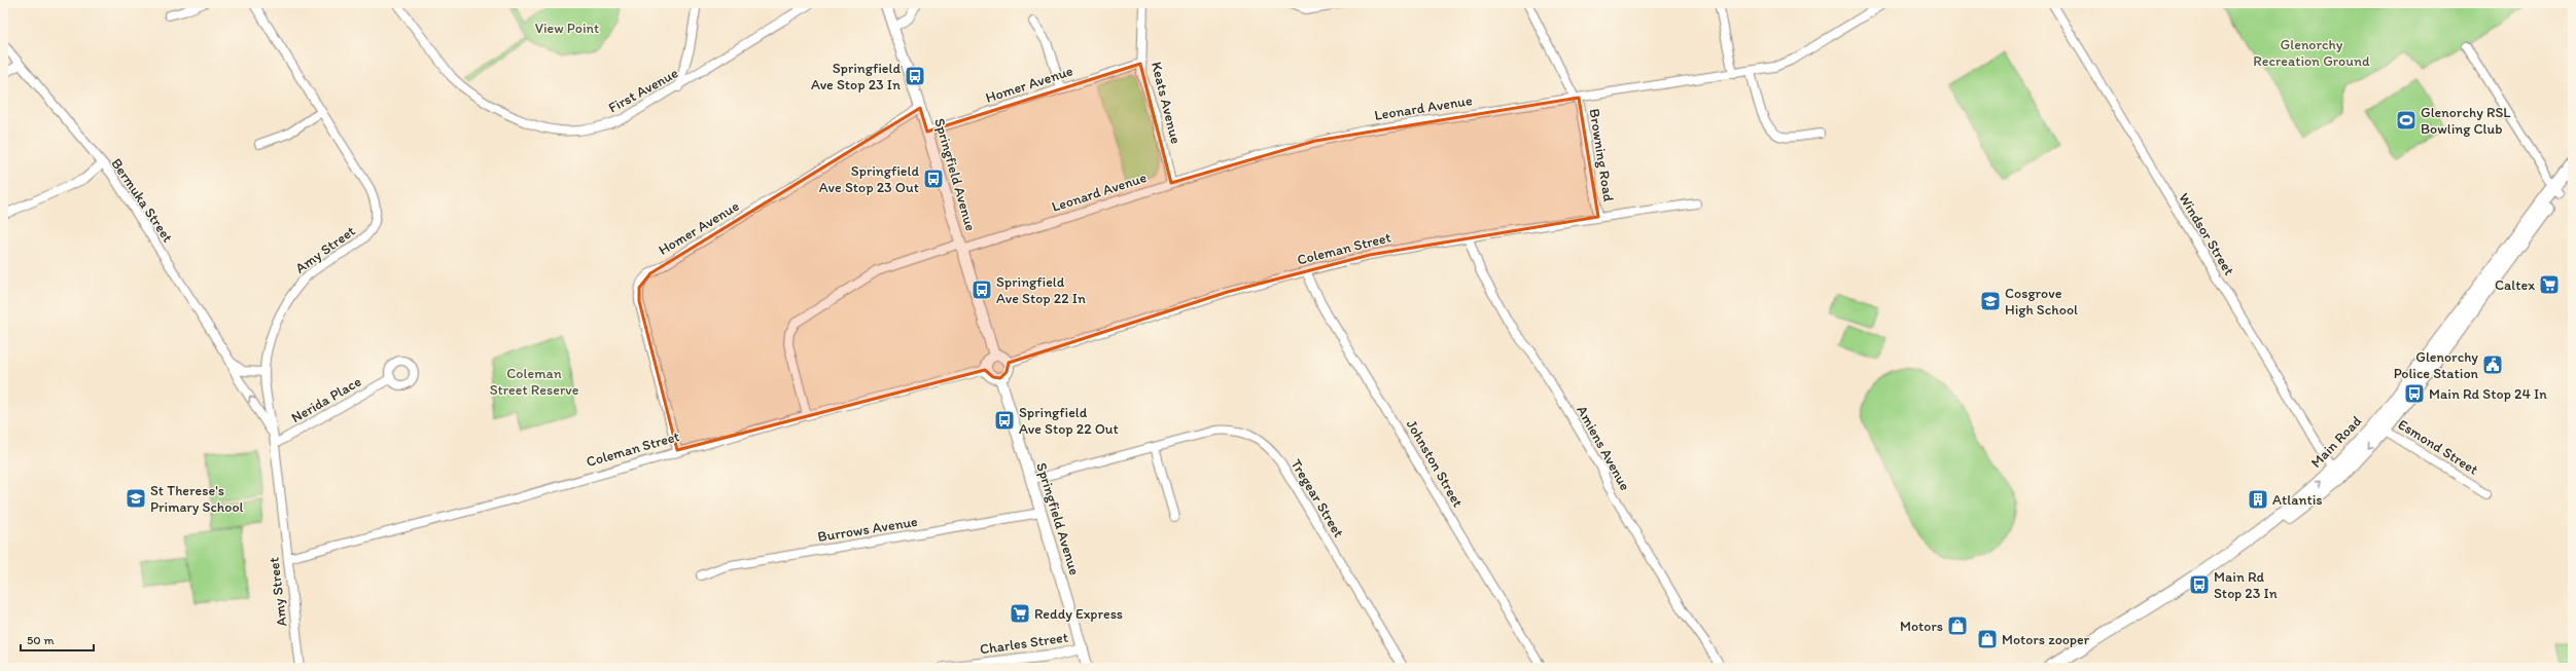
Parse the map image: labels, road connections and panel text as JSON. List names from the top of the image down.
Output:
{
  "streets": {
    "main road": ["Main Road"],
    "street": [
      "Homer Avenue",
      "First Avenue",
      "Keats Avenue",
      "Leonard Avenue",
      "Browning Road",
      "Springfield Avenue",
      "Bermuka Street",
      "Windsor Street",
      "Coleman Street",
      "Amy Street",
      "Nerida Place",
      "Esmond Street",
      "Amiens Avenue",
      "Johnston Street",
      "Tregear Street",
      "Burrows Avenue",
      "Charles Street"
    ]
  },
  "crossings": [
    ["Homer Avenue", "Keats Avenue"],
    ["Homer Avenue", "Springfield Avenue"],
    ["Homer Avenue", "Coleman Street"],
    ["Keats Avenue", "Leonard Avenue"],
    ["Leonard Avenue", "Browning Road"],
    ["Leonard Avenue", "Springfield Avenue"],
    ["Leonard Avenue", "Coleman Street"],
    ["Browning Road", "Coleman Street"],
    ["Springfield Avenue", "Coleman Street"],
    ["Springfield Avenue", "Tregear Street"],
    ["Springfield Avenue", "Burrows Avenue"],
    ["Springfield Avenue", "Charles Street"],
    ["Bermuka Street", "Amy Street"],
    ["Windsor Street", "Main Road"],
    ["Coleman Street", "Amy Street"],
    ["Coleman Street", "Amiens Avenue"],
    ["Coleman Street", "Johnston Street"],
    ["Amy Street", "Nerida Place"],
    ["Main Road", "Esmond Street"]
  ],
  "parks": ["View Point", "Glenorchy Recreation Ground", "Coleman Street Reserve"],
  "places": {
    "bus stop": [
      "Springfield Ave Stop 23 In",
      "Springfield Ave Stop 23 Out",
      "Springfield Ave Stop 22 In",
      "Main Rd Stop 24 In",
      "Springfield Ave Stop 22 Out",
      "Main Rd Stop 23 In"
    ],
    "sports": ["Glenorchy RSL Bowling Club"],
    "supermarket": ["Caltex", "Reddy Express"],
    "school or university": ["Cosgrove High School", "St Therese's Primary School"],
    "public building": ["Glenorchy Police Station"],
    "building": ["Atlantis"],
    "shop": ["Motors", "Motors zooper"]
  },
  "scale_bar": "50 m"
}
